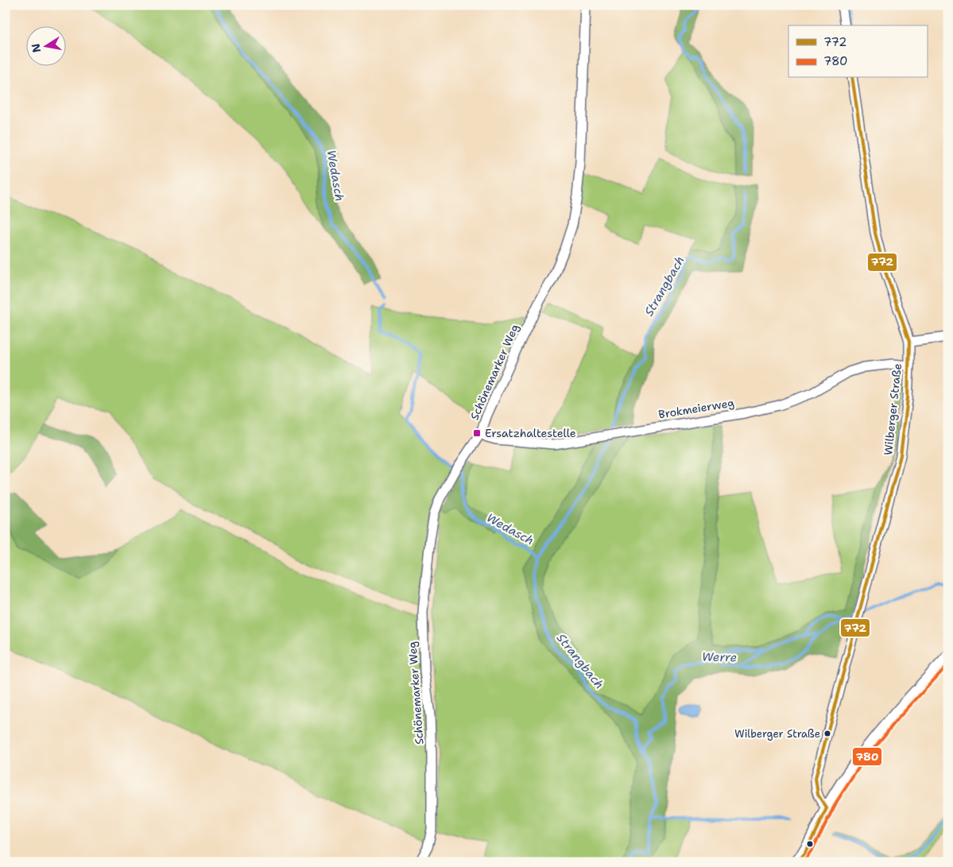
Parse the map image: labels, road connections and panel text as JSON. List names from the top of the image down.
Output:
{
  "streets": {
    "street": ["Schönemarker Weg", "Brokmeierweg", "Wilberger Straße"]
  },
  "crossings": [
    ["Schönemarker Weg", "Brokmeierweg"],
    ["Brokmeierweg", "Wilberger Straße"]
  ],
  "water": ["Wedasch", "Strangbach", "Werre"],
  "places": {
    "transit": ["Ersatzhaltestelle"],
    "other": ["Wilberger Straße"]
  },
  "lines": ["transit line 772", "transit line 780"],
  "legend": ["772", "780"],
  "north": "left"
}
